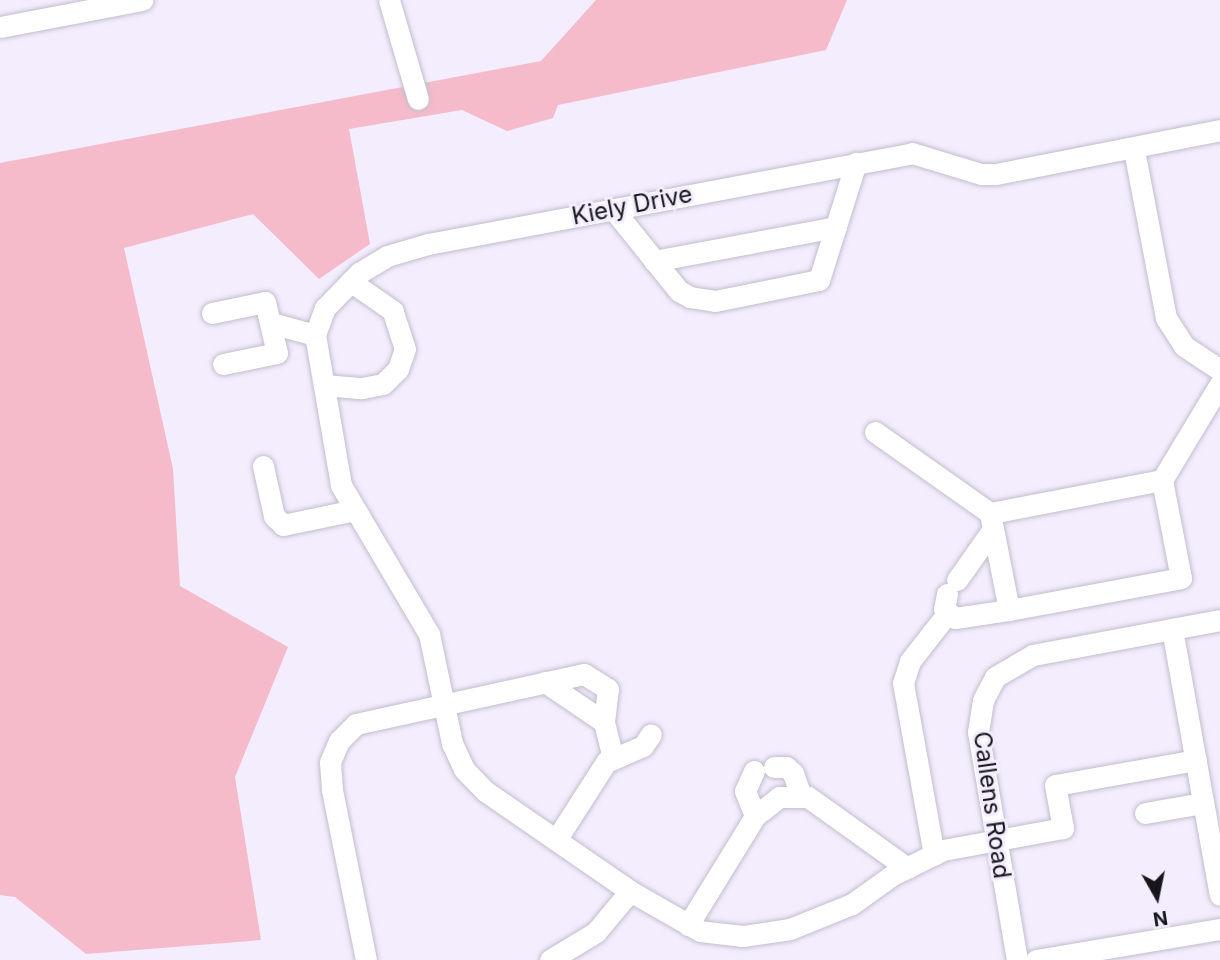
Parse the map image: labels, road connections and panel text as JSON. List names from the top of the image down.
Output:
{
  "streets": {
    "street": ["Kiely Drive", "Callens Road"]
  },
  "north": "bottom"
}
